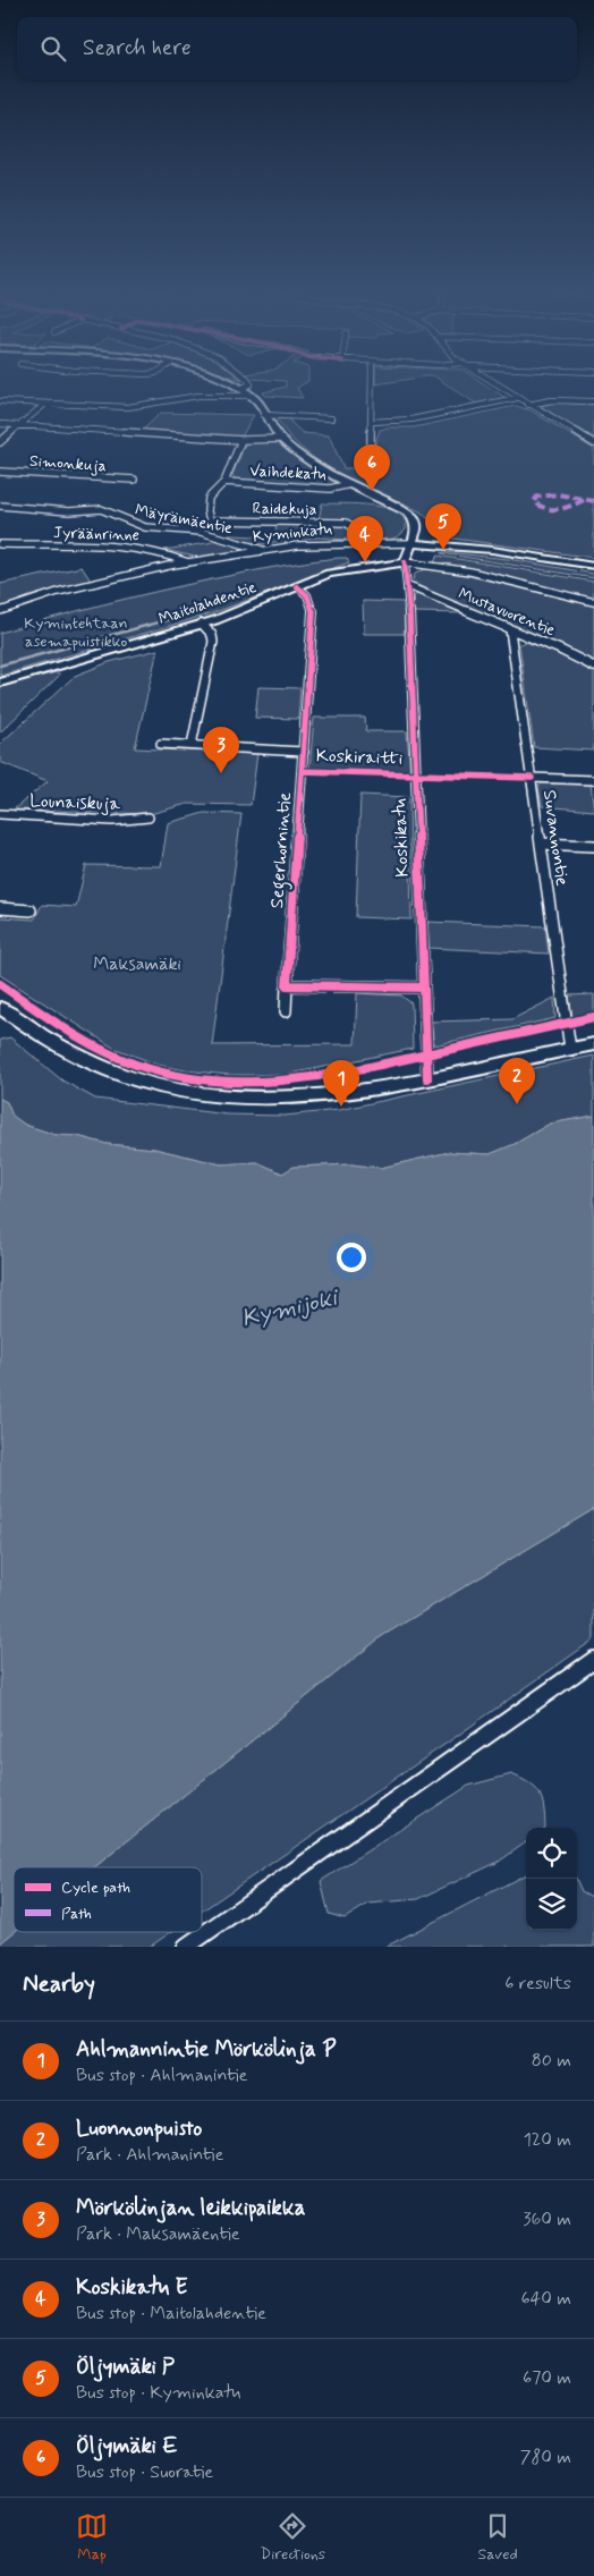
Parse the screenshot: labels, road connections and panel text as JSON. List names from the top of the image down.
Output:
{
  "streets": {
    "street": [
      "Simonkuja",
      "Vaihdekatu",
      "Raidekuja",
      "Mäyrämäentie",
      "Kyminkatu",
      "Jyräänrinne",
      "Maitolahdentie",
      "Mustavuorentie",
      "Lounaiskuja",
      "Koskikatu",
      "Suvannontie",
      "Segerhornintie"
    ],
    "cycle path": ["Koskiraitti"]
  },
  "crossings": [
    ["Vaihdekatu", "Raidekuja"],
    ["Raidekuja", "Kyminkatu"],
    ["Mäyrämäentie", "Kyminkatu"],
    ["Kyminkatu", "Jyräänrinne"],
    ["Maitolahdentie", "Koskikatu"],
    ["Maitolahdentie", "Segerhornintie"],
    ["Mustavuorentie", "Koskikatu"],
    ["Mustavuorentie", "Suvannontie"]
  ],
  "water": ["Kymijoki"],
  "parks": ["Kymintehtaan asemapuistikko", "Maksamäki"],
  "legend": ["Cycle path", "Path"],
  "page": {
    "search": "Search here",
    "pins": [
      "6",
      "5",
      "4",
      "3",
      "2",
      "1"
    ],
    "heading": ["Nearby", "6 results"],
    "list": [
      {
        "mark": "1",
        "name": "Ahlmannintie Mörkölinja P",
        "note": "Bus stop · Ahlmanintie",
        "value": "80 m"
      },
      {
        "mark": "2",
        "name": "Luonnonpuisto",
        "note": "Park · Ahlmanintie",
        "value": "120 m"
      },
      {
        "mark": "3",
        "name": "Mörkölinjan leikkipaikka",
        "note": "Park · Maksamäentie",
        "value": "360 m"
      },
      {
        "mark": "4",
        "name": "Koskikatu E",
        "note": "Bus stop · Maitolahdentie",
        "value": "640 m"
      },
      {
        "mark": "5",
        "name": "Öljymäki P",
        "note": "Bus stop · Kyminkatu",
        "value": "670 m"
      },
      {
        "mark": "6",
        "name": "Öljymäki E",
        "note": "Bus stop · Suoratie",
        "value": "780 m"
      }
    ],
    "nav": ["Map", "Directions", "Saved"]
  }
}
